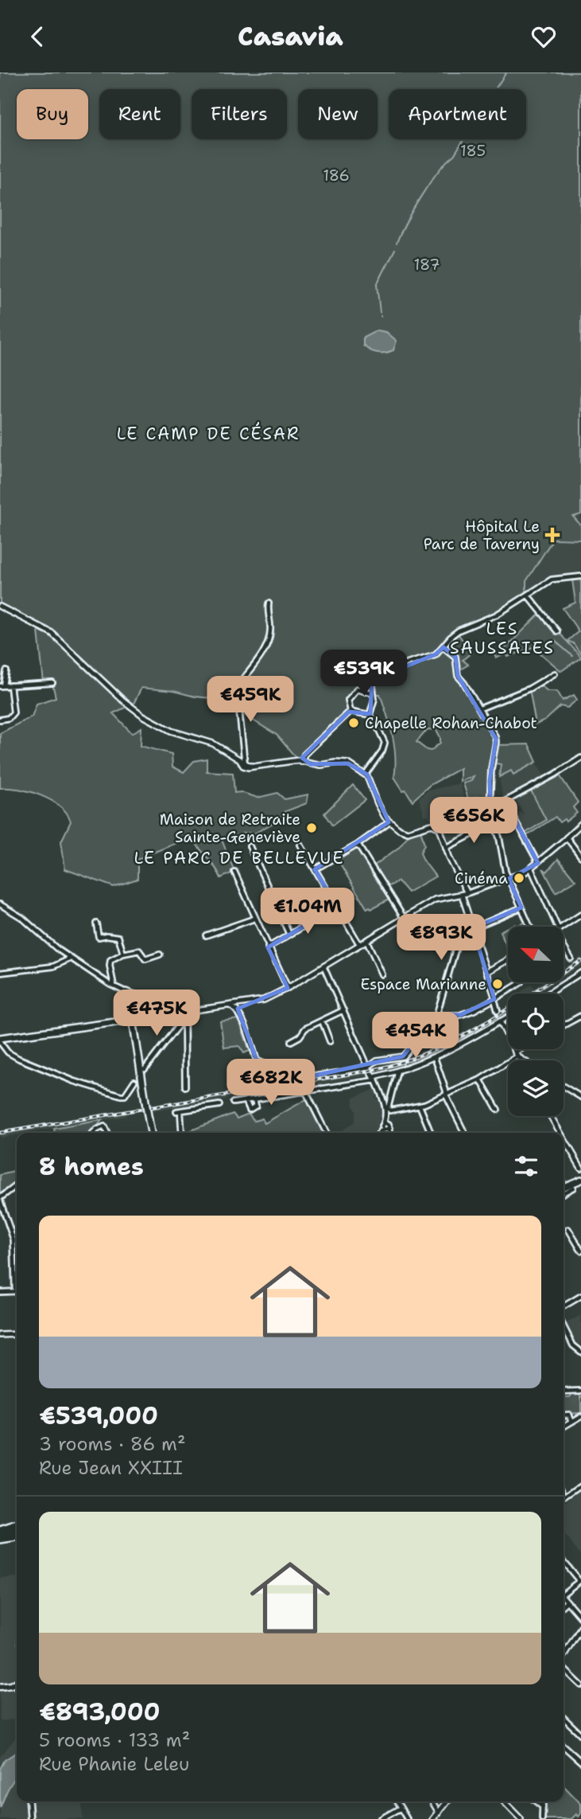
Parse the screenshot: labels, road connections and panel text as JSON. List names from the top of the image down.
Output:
{
  "districts": ["LE CAMP DE CÉSAR", "LES SAUSSAIES", "LE PARC DE BELLEVUE"],
  "parks": ["185", "186", "187"],
  "places": {
    "health": ["Hôpital Le Parc de Taverny"],
    "other": [
      "Chapelle Rohan-Chabot",
      "Maison de Retraite Sainte-Geneviève",
      "Cinéma",
      "Espace Marianne"
    ]
  },
  "north": "top left",
  "page": {
    "header": "Casavia",
    "chip": [
      "Buy",
      "Rent",
      "Filters",
      "New",
      "Apartment"
    ],
    "price": [
      "€539K",
      "€459K",
      "€656K",
      "€1.04M",
      "€893K",
      "€475K",
      "€454K",
      "€682K"
    ],
    "heading": "8 homes",
    "list": [
      {
        "name": "€539,000",
        "note": "3 rooms · 86 m² · Rue Jean XXIII"
      },
      {
        "name": "€893,000",
        "note": "5 rooms · 133 m² · Rue Phanie Leleu"
      }
    ]
  }
}
